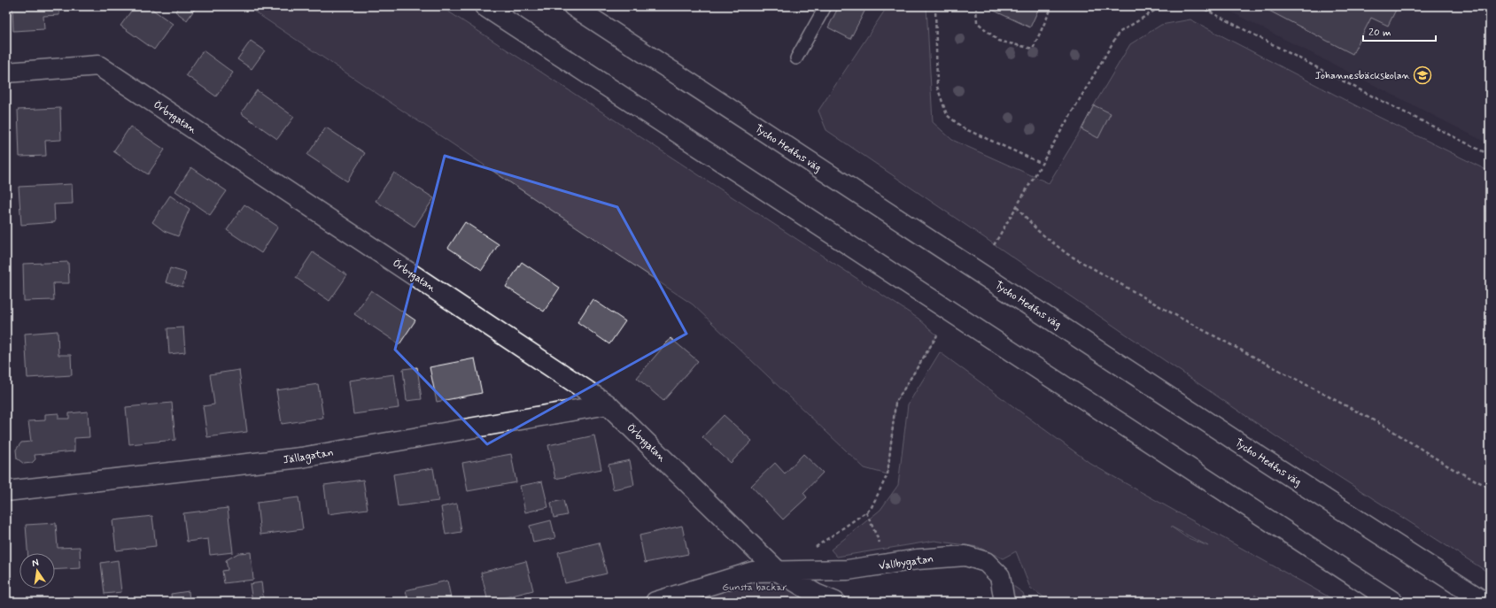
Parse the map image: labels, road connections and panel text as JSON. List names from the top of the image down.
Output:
{
  "streets": {
    "main road": [
      "Örbygatan",
      "Tycho Hedéns väg",
      "Jällagatan",
      "Vallbygatan"
    ]
  },
  "crossings": [
    ["Örbygatan", "Jällagatan"],
    ["Örbygatan", "Vallbygatan"]
  ],
  "parks": ["Gunsta backar"],
  "places": {
    "school or university": ["Johannesbäckskolan"]
  },
  "scale_bar": "20 m",
  "north": "top"
}
